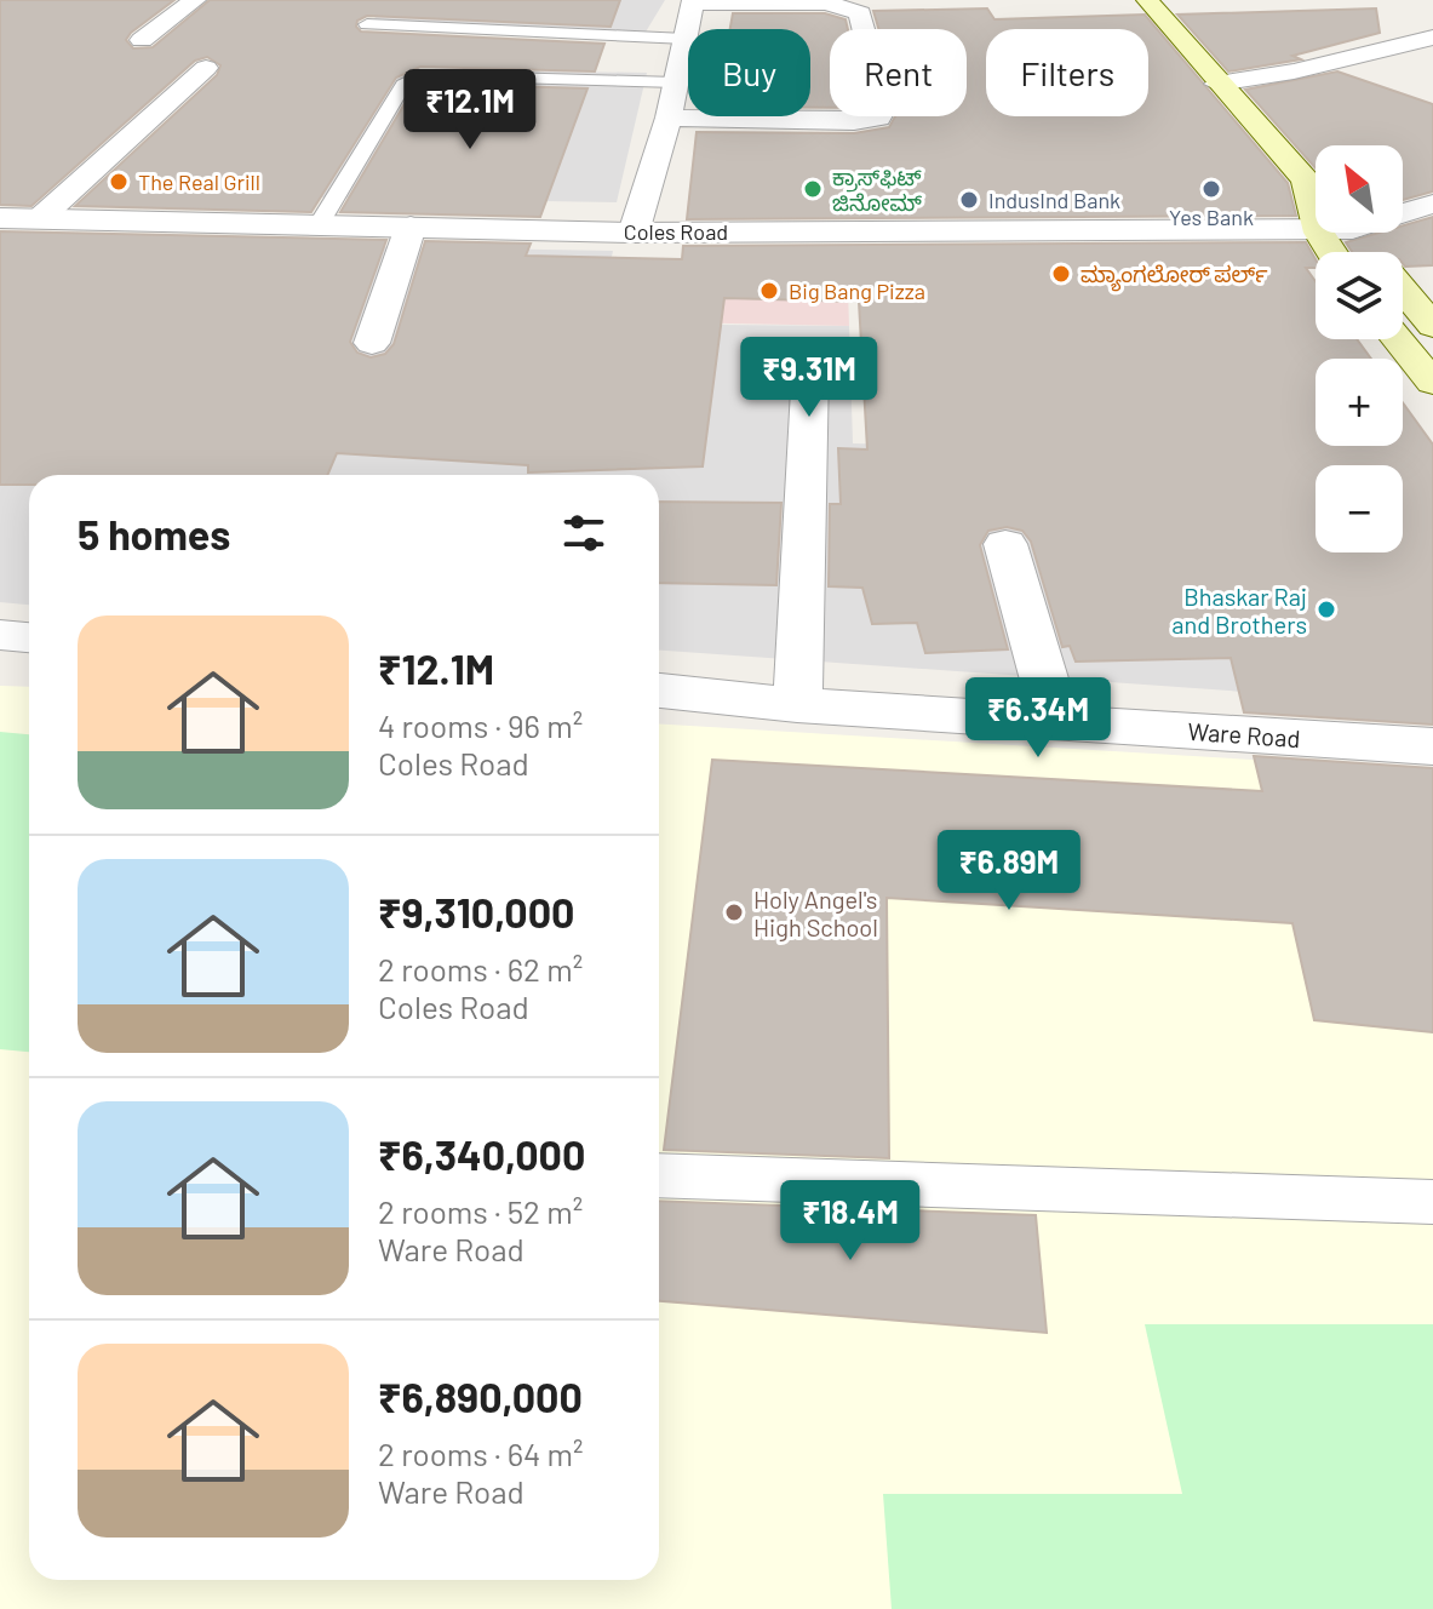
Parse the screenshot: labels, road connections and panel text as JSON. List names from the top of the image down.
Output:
{
  "streets": {
    "street": ["Coles Road", "Ware Road"]
  },
  "places": [
    "The Real Grill",
    "ಕ್ರಾಸ್‌ಫಿಟ್ ಜಿನೋಮ್",
    "Yes Bank",
    "IndusInd Bank",
    "ಮ್ಯಾಂಗಲೋರ್ ಪರ್ಲ್",
    "Big Bang Pizza",
    "Bhaskar Raj and Brothers",
    "Holy Angel's High School"
  ],
  "north": "top left",
  "page": {
    "chip": ["Buy", "Rent", "Filters"],
    "price": [
      "₹12.1M",
      "₹9.31M",
      "₹6.34M",
      "₹6.89M",
      "₹18.4M"
    ],
    "map_buttons": ["+", "−"],
    "heading": "5 homes",
    "list": [
      {
        "name": "₹12.1M",
        "note": "4 rooms · 96 m² · Coles Road"
      },
      {
        "name": "₹9,310,000",
        "note": "2 rooms · 62 m² · Coles Road"
      },
      {
        "name": "₹6,340,000",
        "note": "2 rooms · 52 m² · Ware Road"
      },
      {
        "name": "₹6,890,000",
        "note": "2 rooms · 64 m² · Ware Road"
      }
    ]
  }
}
